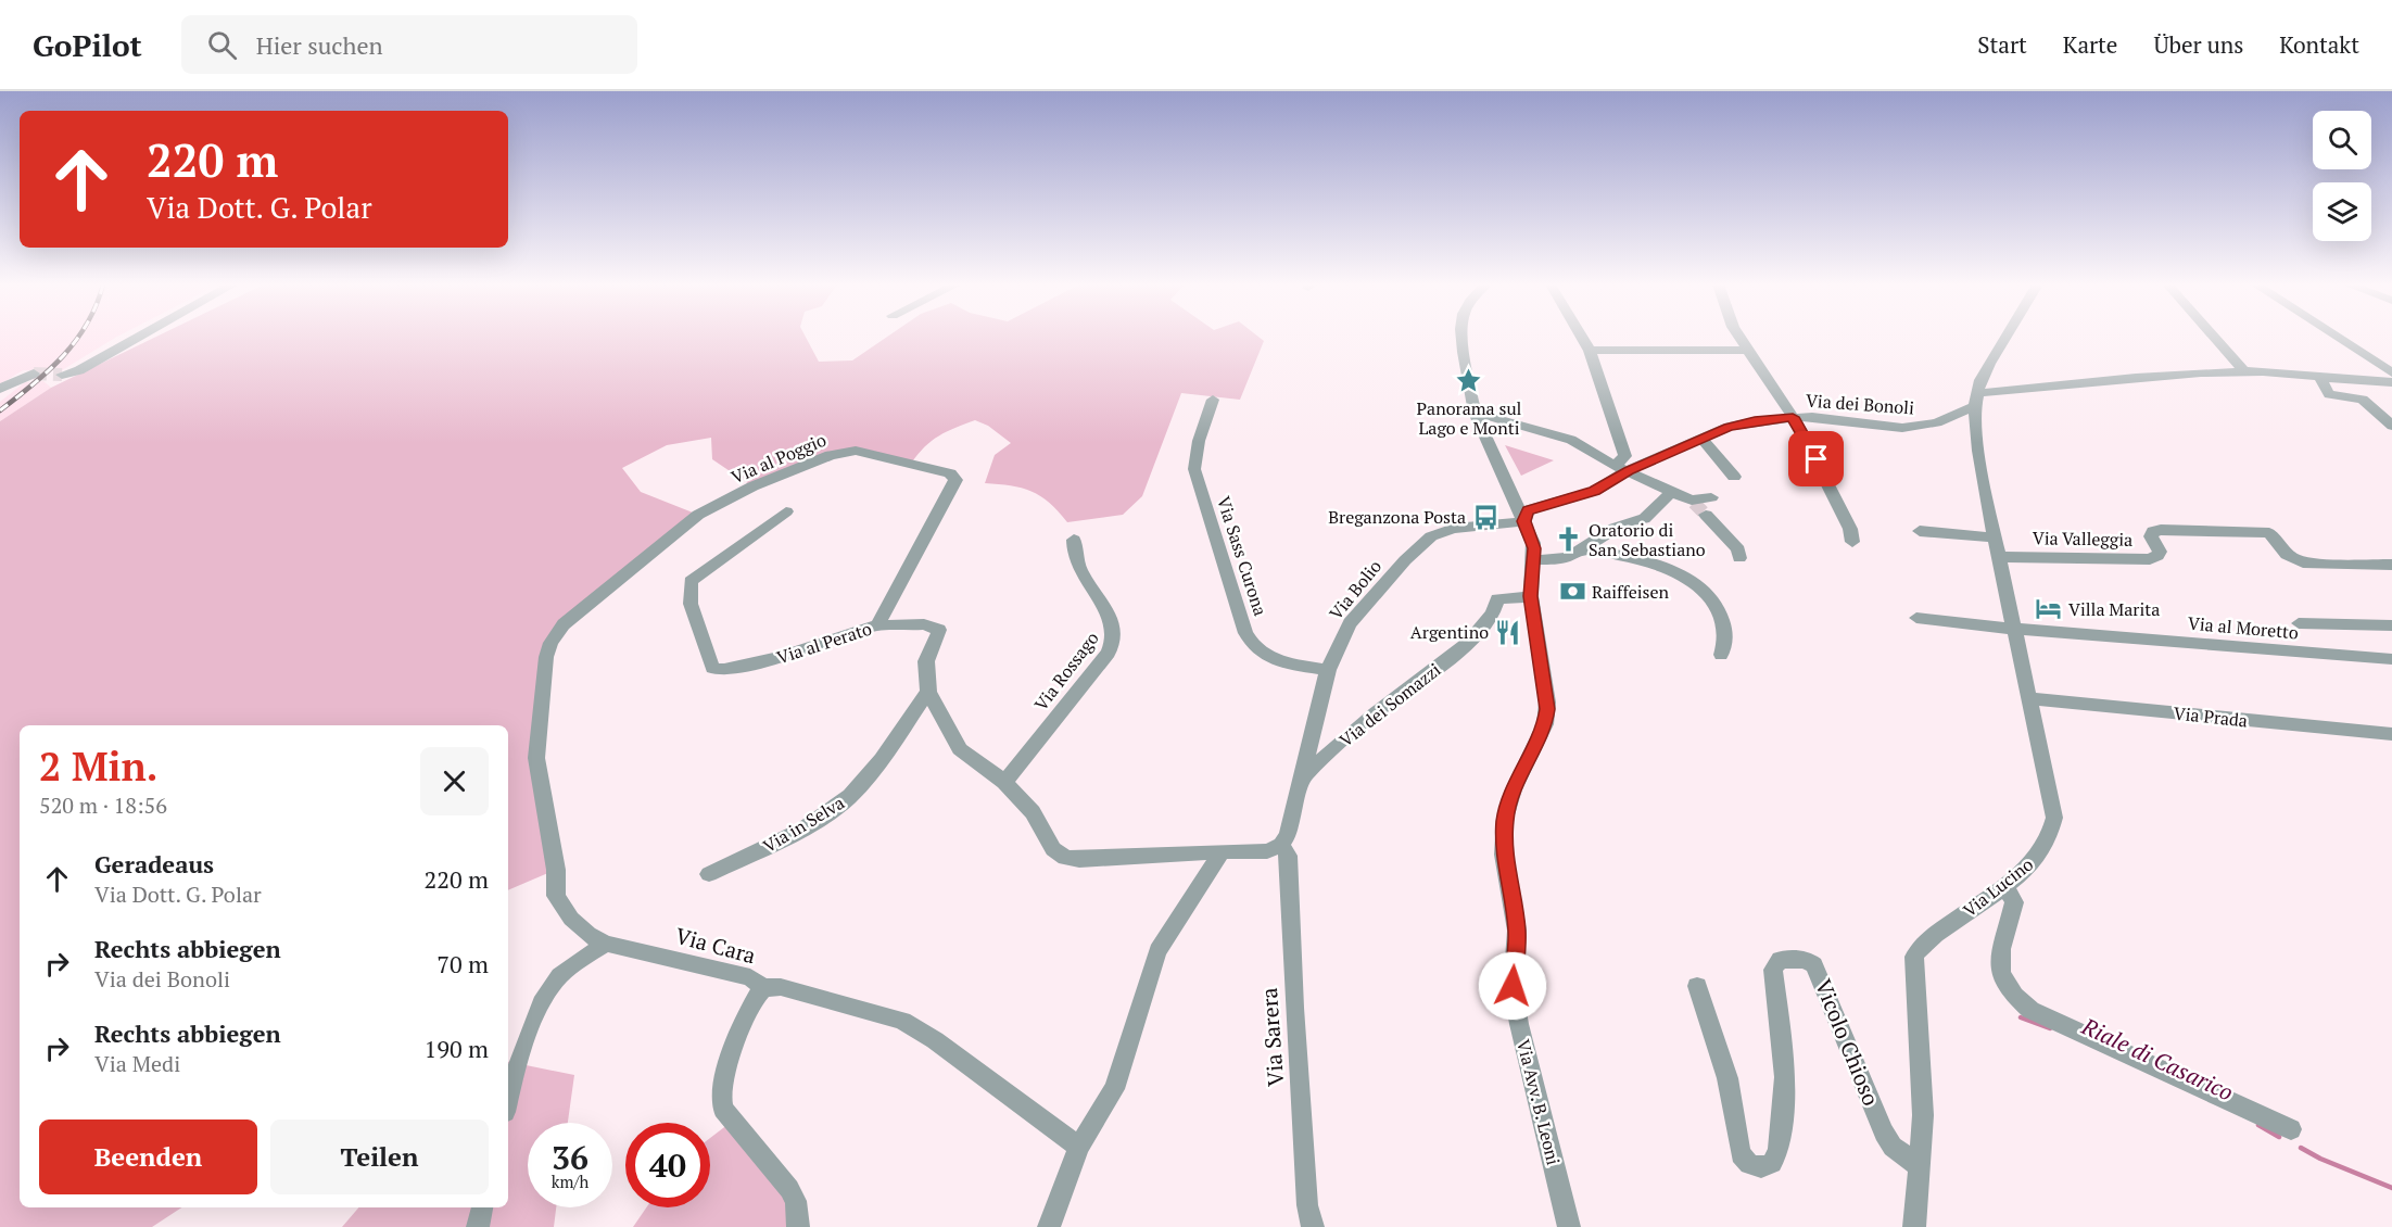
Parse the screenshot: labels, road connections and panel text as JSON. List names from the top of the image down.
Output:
{
  "streets": {
    "street": [
      "Via dei Bonoli",
      "Via al Poggio",
      "Via Valleggia",
      "Via Sass Curona",
      "Via Bolio",
      "Via al Moretto",
      "Via al Perato",
      "Via Rossago",
      "Via dei Somazzi",
      "Via Prada",
      "Via in Selva",
      "Via Lucino",
      "Via Cara",
      "Via Sarera",
      "Vicolo Chioso",
      "Via Avv. B. Leoni"
    ]
  },
  "crossings": [
    ["Via dei Bonoli", "Via Bolio"],
    ["Via dei Bonoli", "Via Lucino"],
    ["Via al Poggio", "Via al Perato"],
    ["Via al Poggio", "Via Cara"],
    ["Via Valleggia", "Via Lucino"],
    ["Via Sass Curona", "Via Bolio"],
    ["Via Bolio", "Via dei Somazzi"],
    ["Via Bolio", "Via Sarera"],
    ["Via al Moretto", "Via Lucino"],
    ["Via al Perato", "Via Rossago"],
    ["Via al Perato", "Via in Selva"],
    ["Via dei Somazzi", "Via Avv. B. Leoni"],
    ["Via Prada", "Via Lucino"],
    ["Via Lucino", "Vicolo Chioso"]
  ],
  "water": ["Riale di Casarico"],
  "places": {
    "place": ["Panorama sul Lago e Monti"],
    "bus stop": ["Breganzona Posta"],
    "church": ["Oratorio di San Sebastiano"],
    "bank": ["Raiffeisen"],
    "hotel": ["Villa Marita"],
    "restaurant": ["Argentino"]
  },
  "page": {
    "header": "GoPilot",
    "search": "Hier suchen",
    "nav": [
      "Start",
      "Karte",
      "Über uns",
      "Kontakt"
    ],
    "turn": ["220 m", "Via Dott. G. Polar"],
    "heading": ["2 Min.", "520 m · 18:56"],
    "list": [
      {
        "name": "Geradeaus",
        "note": "Via Dott. G. Polar",
        "value": "220 m"
      },
      {
        "name": "Rechts abbiegen",
        "note": "Via dei Bonoli",
        "value": "70 m"
      },
      {
        "name": "Rechts abbiegen",
        "note": "Via Medi",
        "value": "190 m"
      }
    ],
    "buttons": ["Beenden", "Teilen"],
    "speed": "36 km/h",
    "limit": "40"
  }
}
